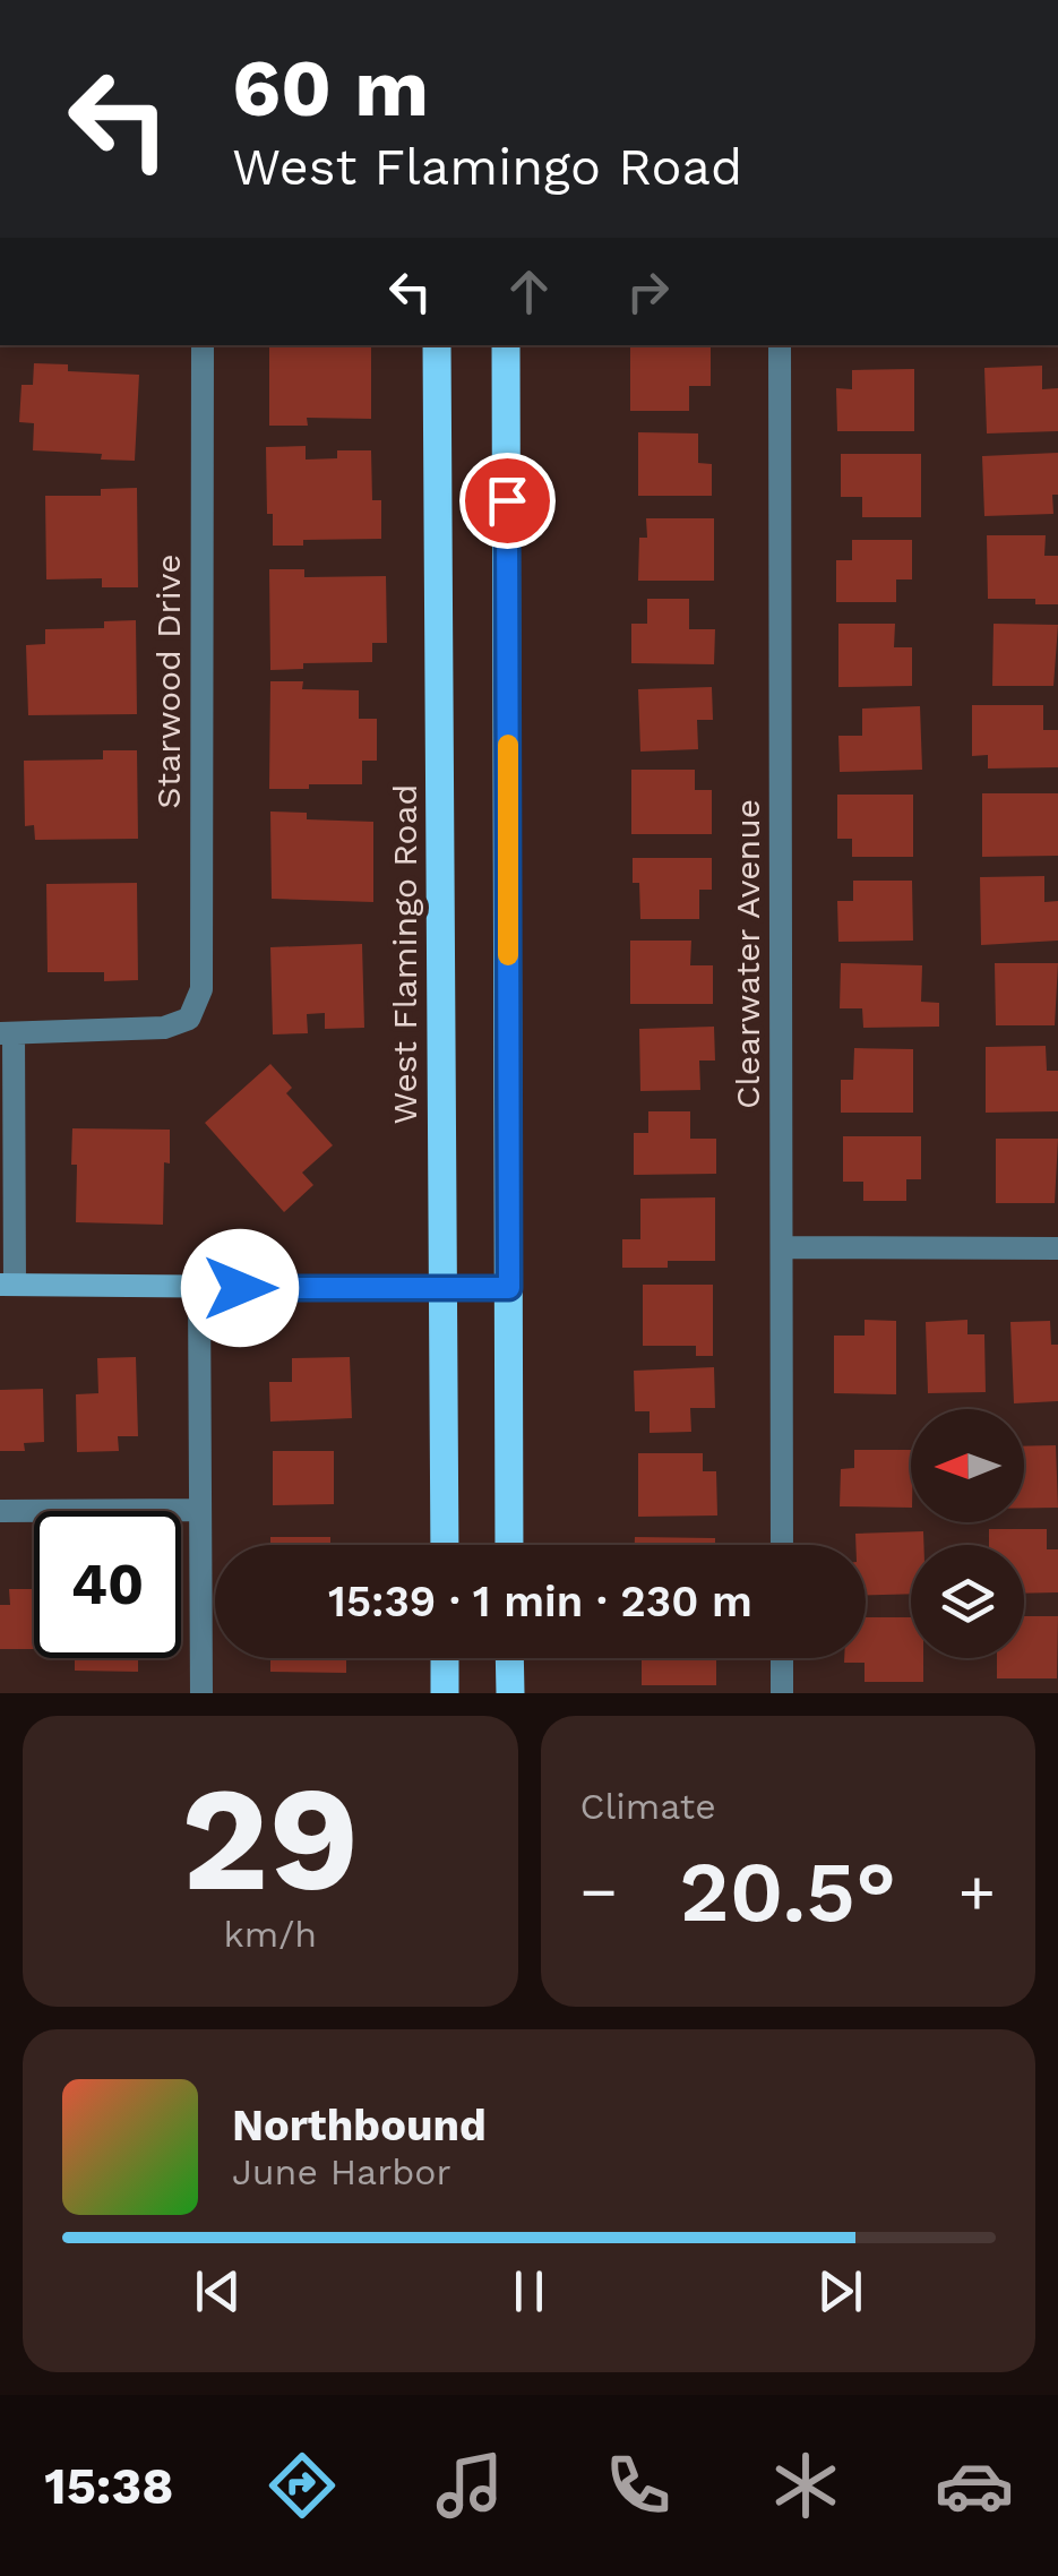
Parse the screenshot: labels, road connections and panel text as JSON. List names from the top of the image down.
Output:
{
  "streets": {
    "main road": ["West Flamingo Road"],
    "street": ["Starwood Drive", "Clearwater Avenue"]
  },
  "north": "left",
  "page": {
    "turn": ["60 m", "West Flamingo Road"],
    "limit": "40",
    "trip": "15:39 · 1 min · 230 m",
    "tile": [
      ["29", "km/h"],
      "Climate"
    ],
    "heat": ["−", "20.5°", "+"],
    "song": ["Northbound", "June Harbor"],
    "tabs": "15:38"
  }
}
